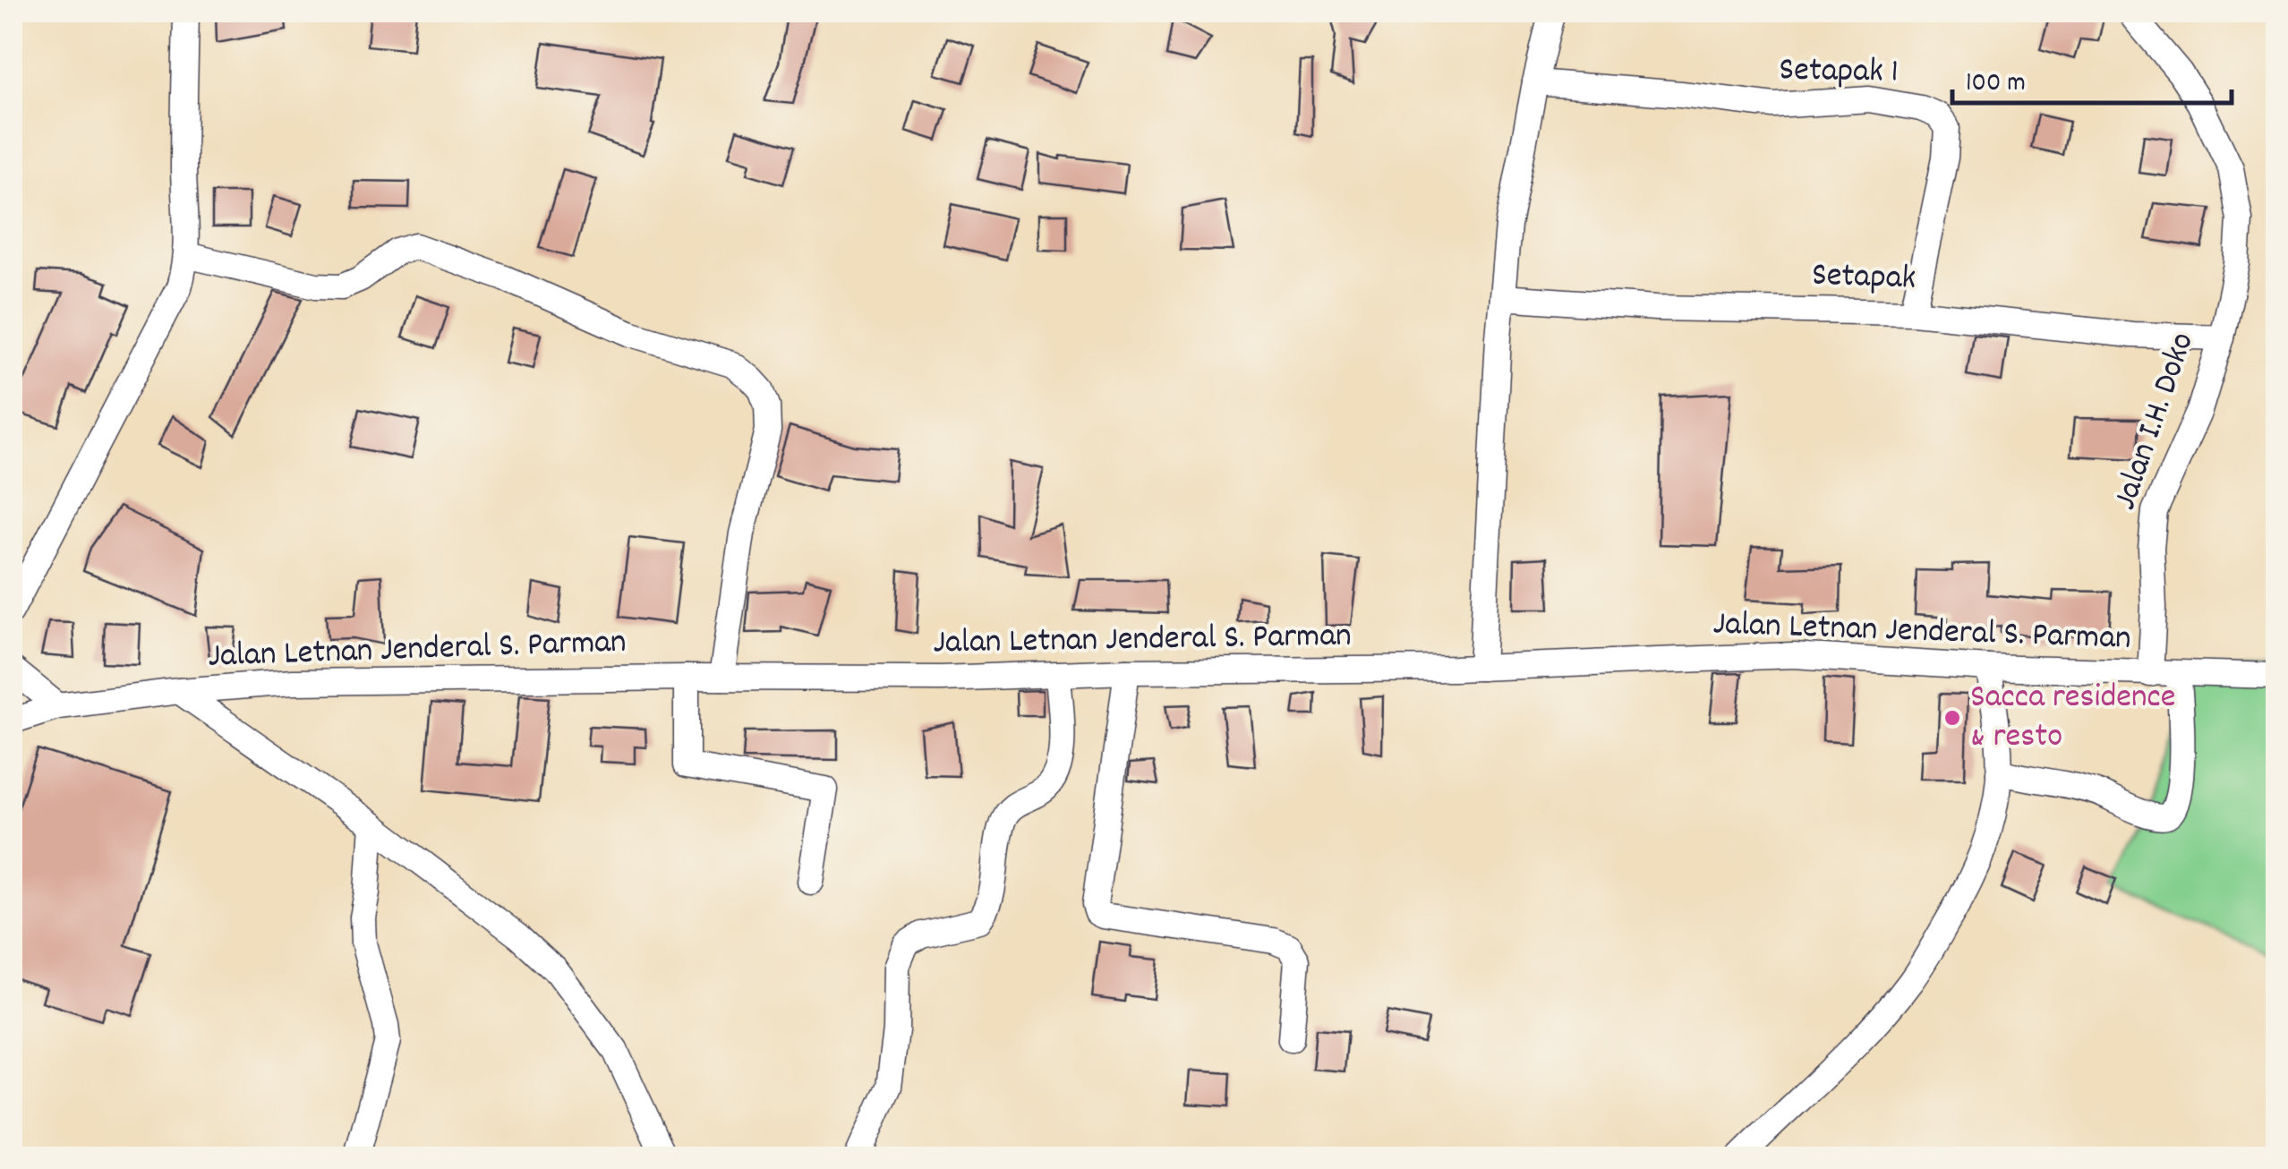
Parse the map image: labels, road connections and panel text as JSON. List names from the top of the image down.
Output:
{
  "streets": {
    "street": [
      "Setapak 1",
      "Setapak",
      "Jalan I.H. Doko",
      "Jalan Letnan Jenderal S. Parman"
    ]
  },
  "crossings": [
    ["Setapak 1", "Setapak"],
    ["Setapak", "Jalan I.H. Doko"],
    ["Jalan I.H. Doko", "Jalan Letnan Jenderal S. Parman"]
  ],
  "places": ["Sacca residence & resto"],
  "scale_bar": "100 m"
}
